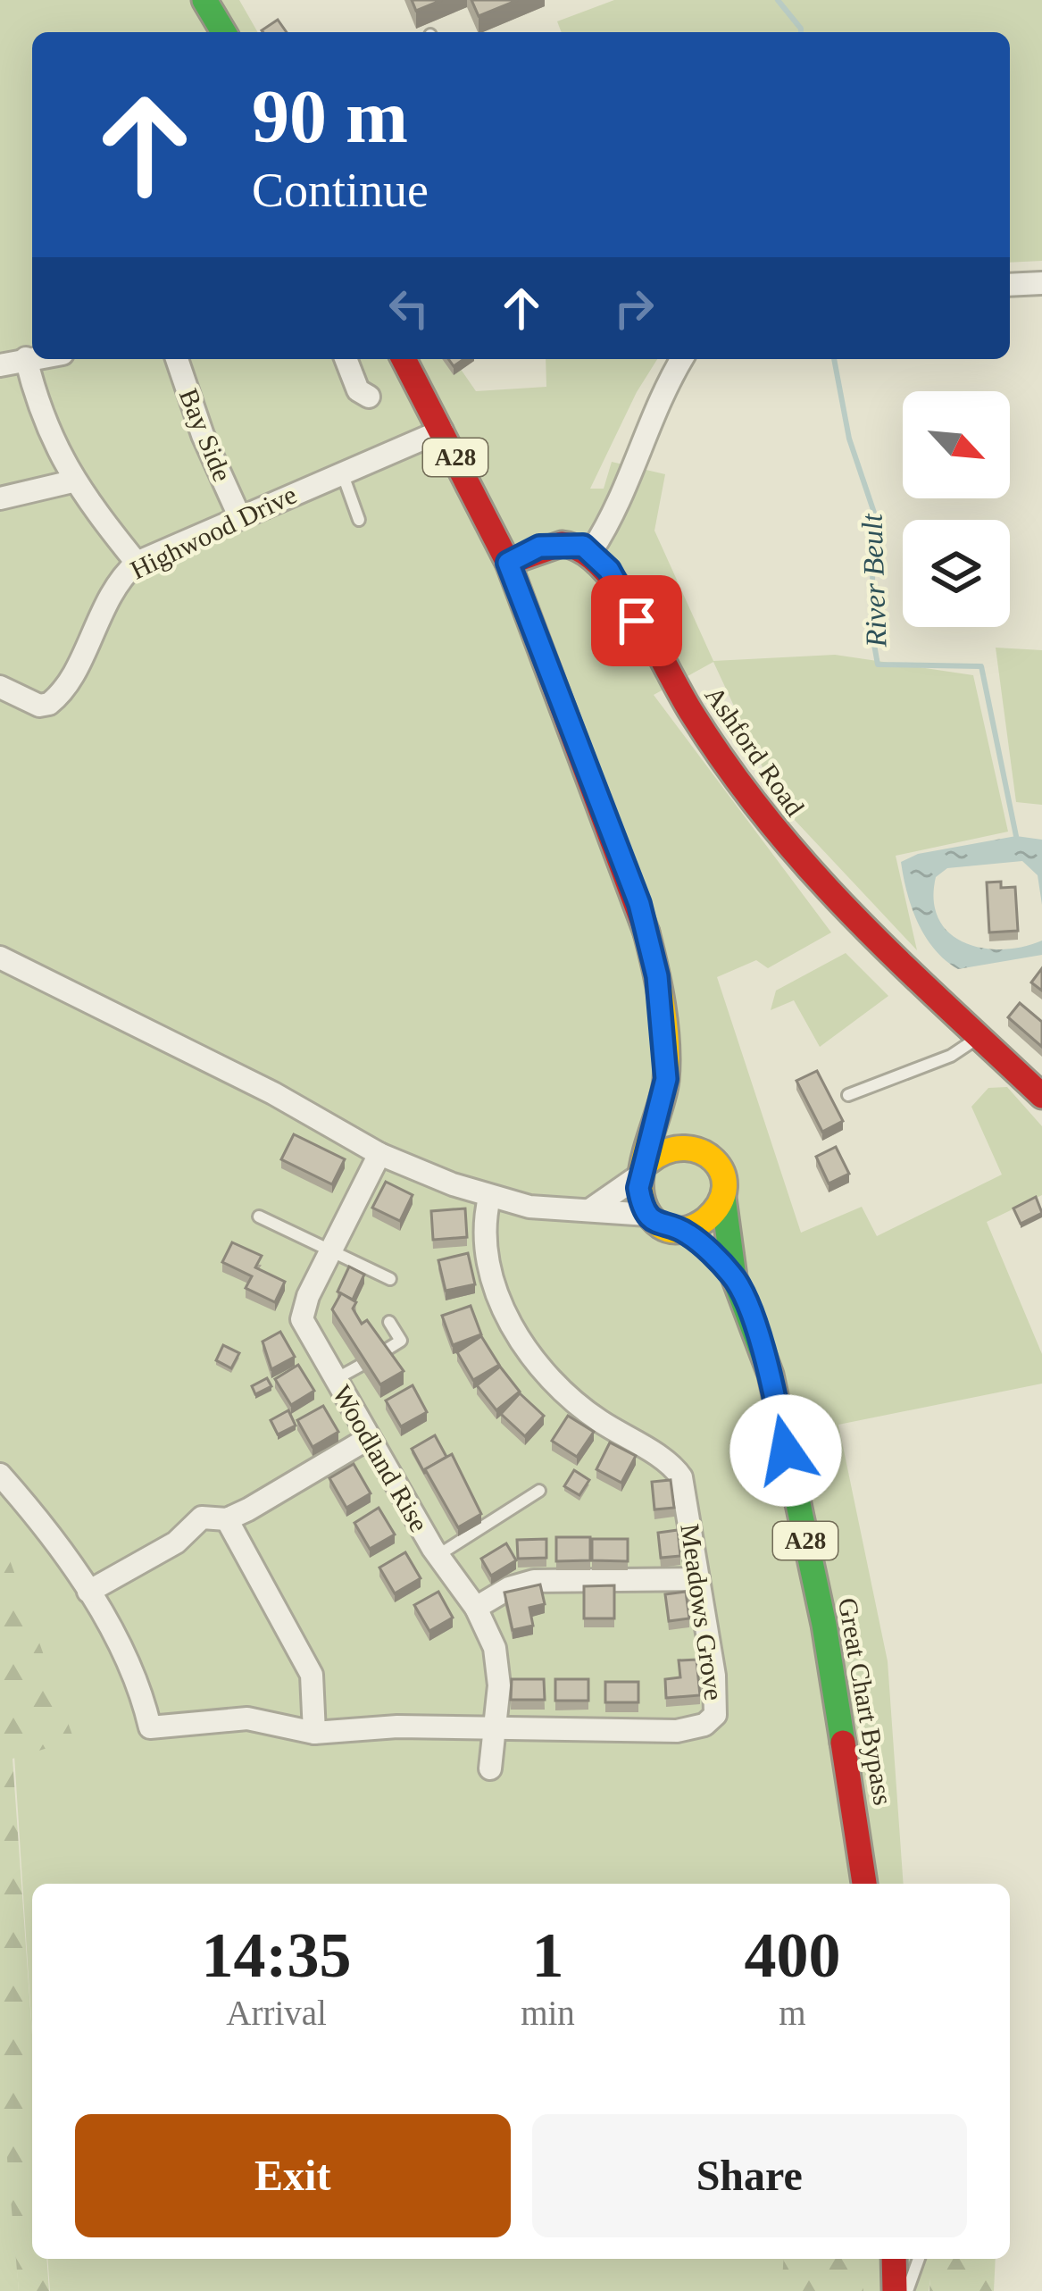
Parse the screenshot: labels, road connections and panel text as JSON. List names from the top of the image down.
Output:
{
  "streets": {
    "main road": ["A28", "Ashford Road", "Great Chart Bypass"],
    "street": [
      "Bay Side",
      "Highwood Drive",
      "Woodland Rise",
      "Meadows Grove"
    ]
  },
  "crossings": [
    ["Bay Side", "Highwood Drive"],
    ["A28", "Highwood Drive"],
    ["A28", "Great Chart Bypass"],
    ["Woodland Rise", "Meadows Grove"]
  ],
  "water": ["River Beult"],
  "north": "bottom right",
  "page": {
    "turn": ["90 m", "Continue"],
    "eta": [
      "14:35",
      "Arrival",
      "1",
      "min",
      "400",
      "m"
    ],
    "buttons": ["Exit", "Share"]
  }
}
